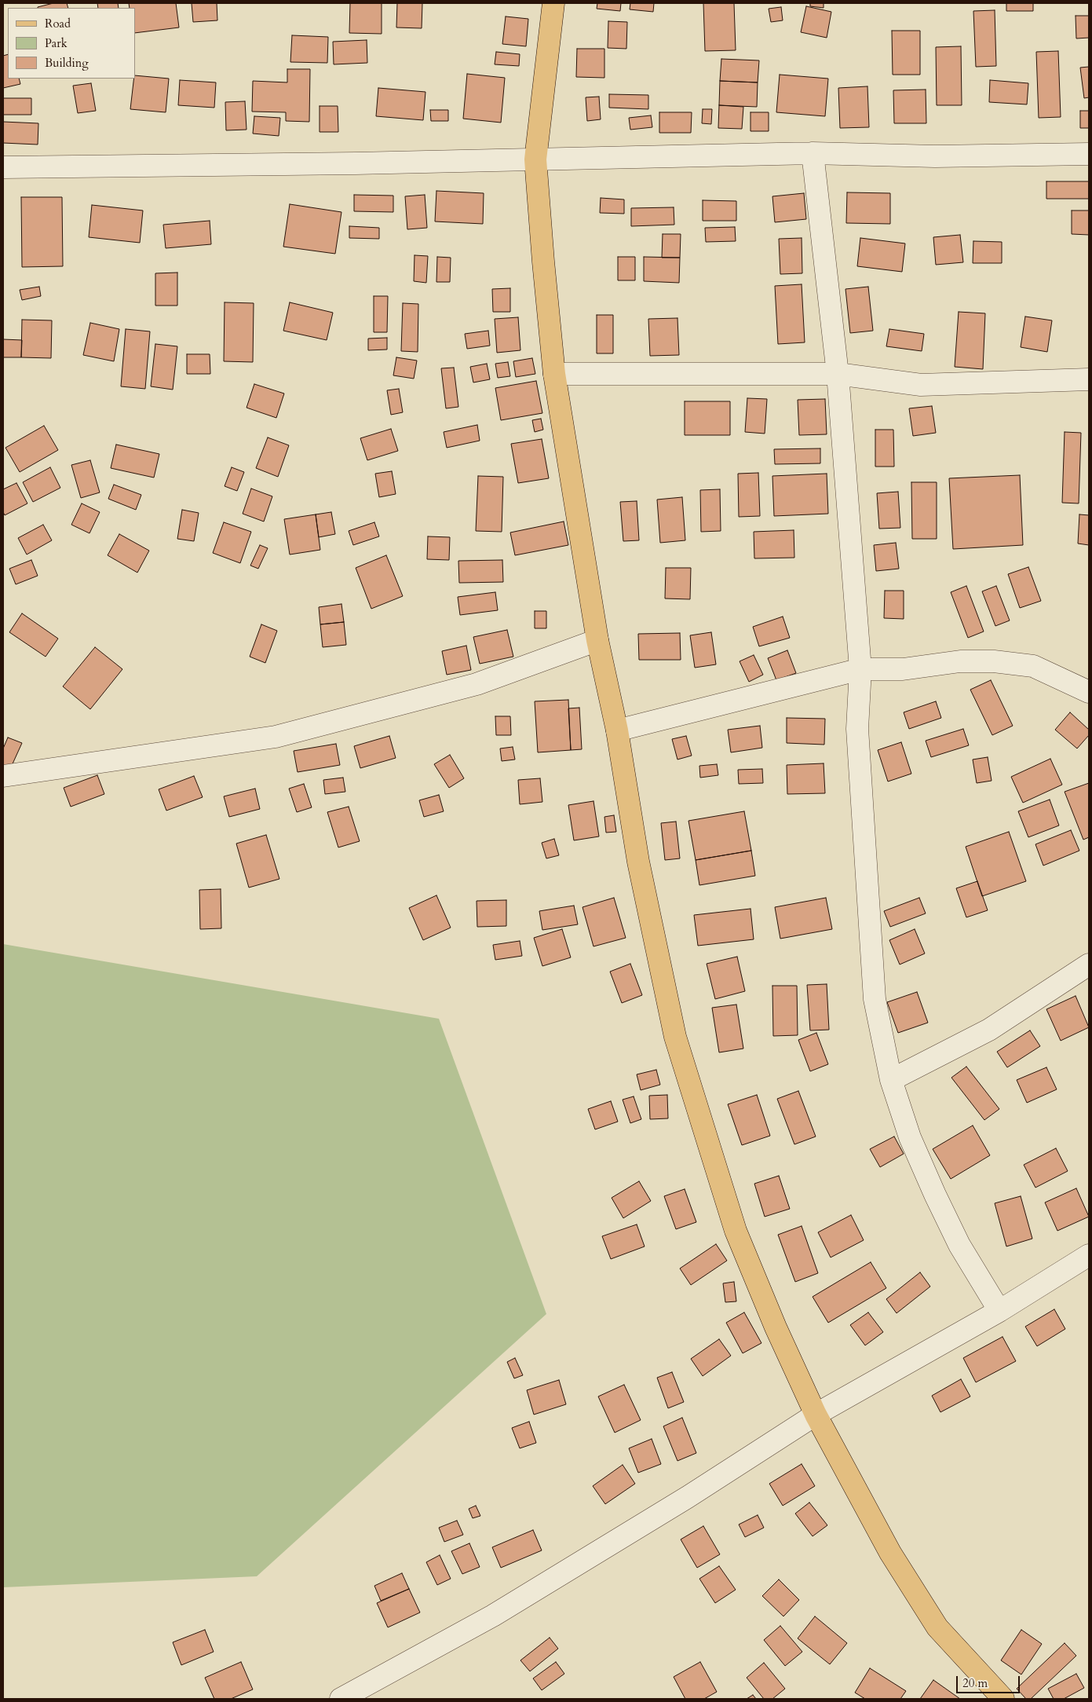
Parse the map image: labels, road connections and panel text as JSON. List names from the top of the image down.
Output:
{
  "legend": ["Road", "Park", "Building"],
  "scale_bar": "20 m"
}
